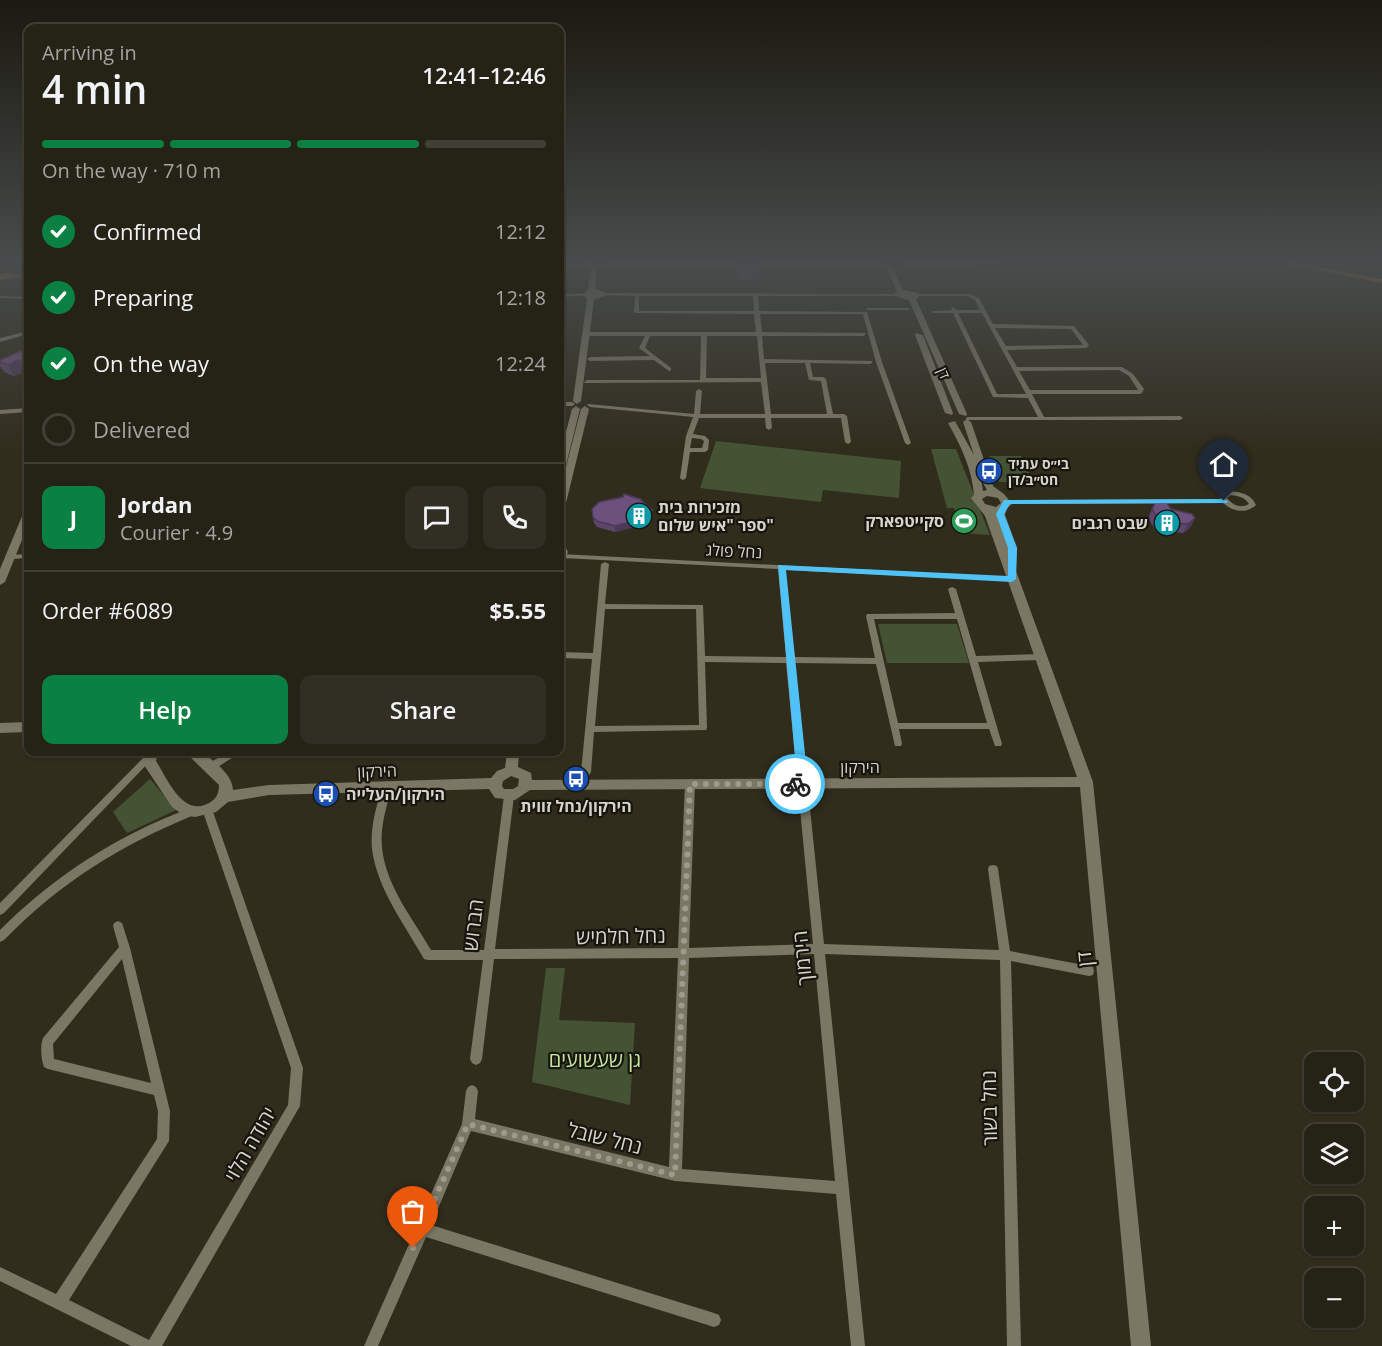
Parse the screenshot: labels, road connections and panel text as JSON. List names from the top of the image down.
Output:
{
  "streets": {
    "street": [
      "דן",
      "נחל פולג",
      "הירקון",
      "הברוש",
      "נחל חלמיש",
      "הירמוך",
      "נחל בשור",
      "נחל שובל",
      "יהודה הלוי"
    ]
  },
  "crossings": [
    ["דן", "נחל פולג"],
    ["דן", "הירקון"],
    ["נחל פולג", "הירמוך"],
    ["הירקון", "הברוש"],
    ["הירקון", "נחל חלמיש"],
    ["הירקון", "הירמוך"],
    ["הברוש", "נחל חלמיש"],
    ["נחל חלמיש", "הירמוך"],
    ["נחל חלמיש", "נחל בשור"],
    ["הירמוך", "נחל שובל"]
  ],
  "parks": ["גן שעשועים"],
  "places": {
    "bus stop": ["בי״ס עתיד חט״ב/דן", "הירקון/נחל זווית", "הירקון/העלייה"],
    "building": ["מזכירות בית ספר \"איש שלום\"", "שבט רגבים"],
    "sports": ["סקייטפארק"]
  },
  "page": {
    "heading": ["4 min", "Arriving in", "12:41–12:46"],
    "panel": [
      "Jordan",
      "Courier · 4.9",
      "Order #6089",
      "$5.55"
    ],
    "bar": "On the way · 710 m",
    "list": [
      ["Confirmed", "12:12"],
      ["Preparing", "12:18"],
      ["On the way", "12:24"],
      "Delivered"
    ],
    "round": "J",
    "buttons": ["Help", "Share"],
    "map_buttons": ["+", "−"]
  }
}
